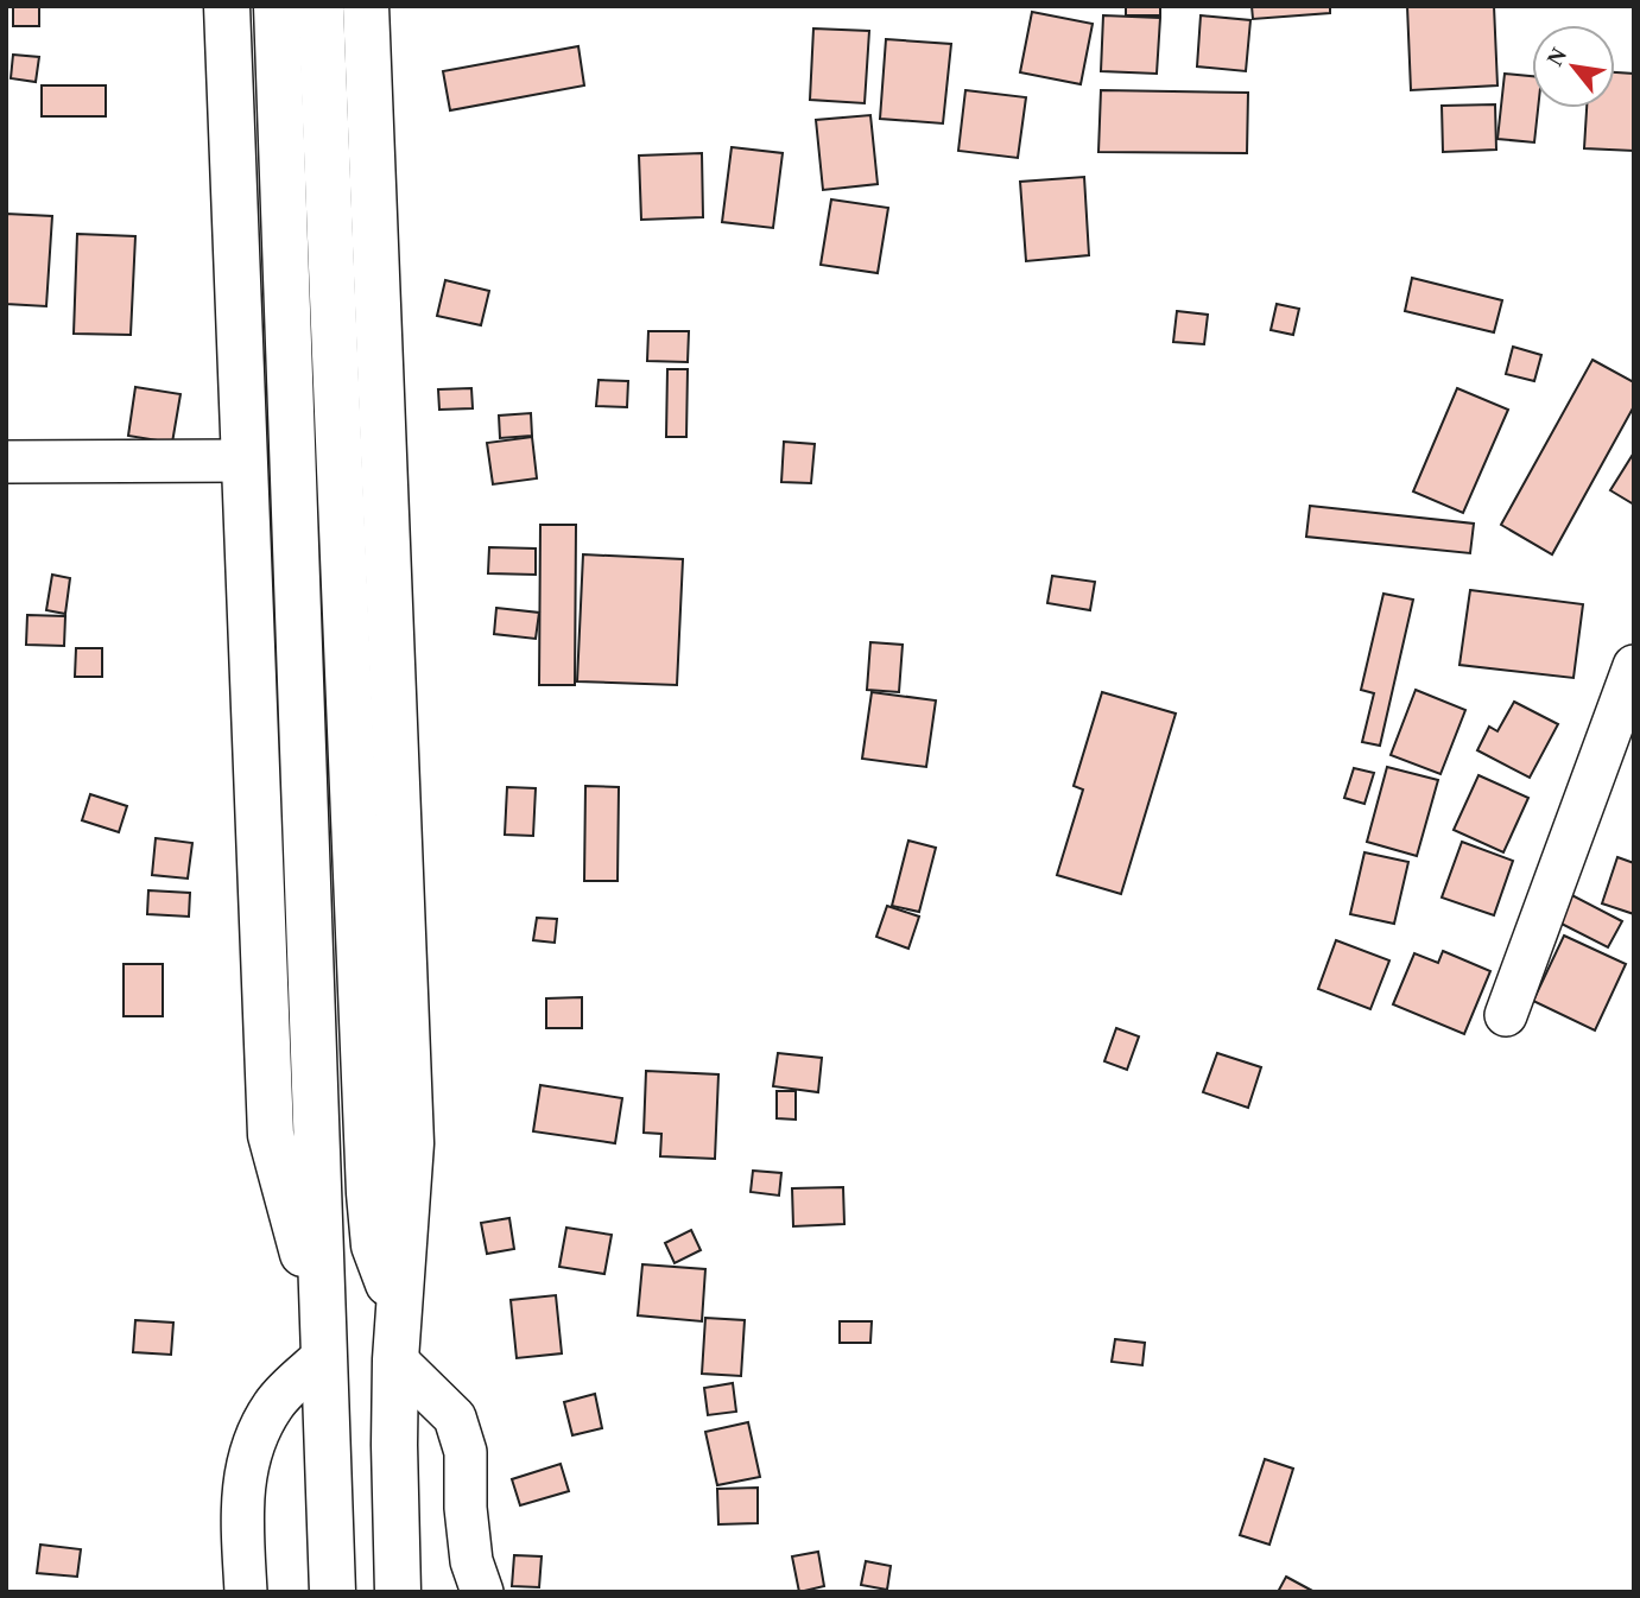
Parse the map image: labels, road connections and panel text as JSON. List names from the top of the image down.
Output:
{
  "north": "top left"
}
